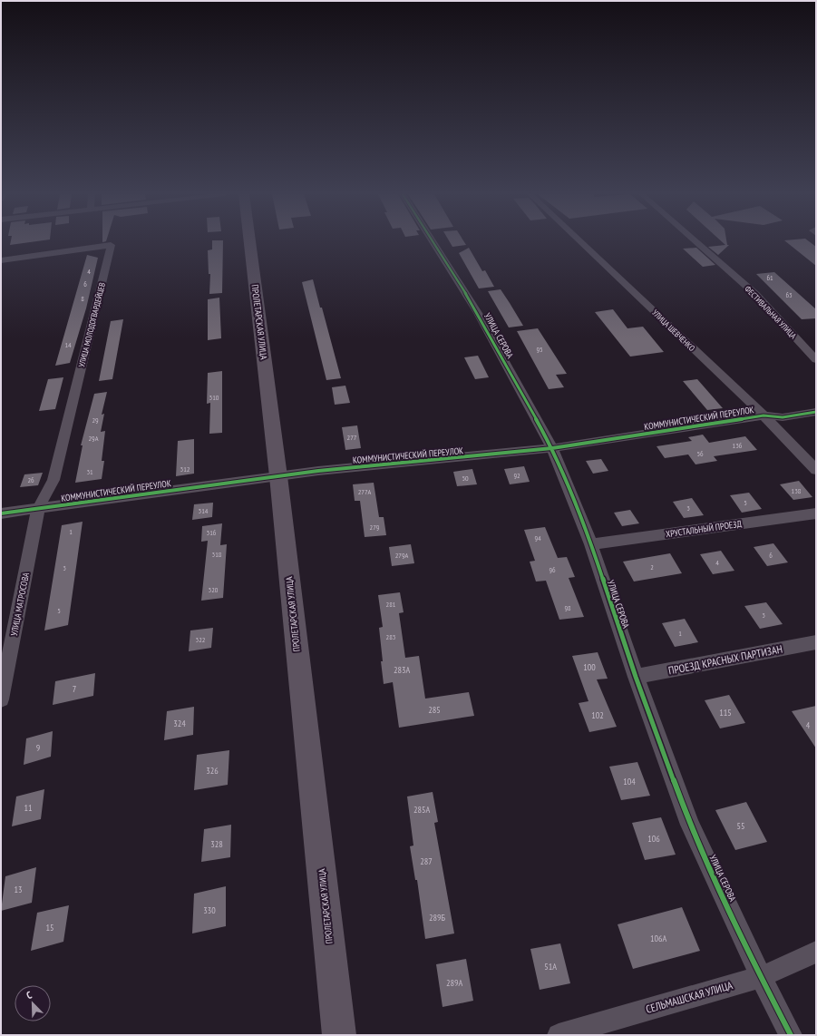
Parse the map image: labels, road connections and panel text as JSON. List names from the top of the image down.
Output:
{
  "streets": {
    "main road": ["ПРОЛЕТАРСКАЯ УЛИЦА"],
    "street": [
      "ФЕСТИВАЛЬНАЯ УЛИЦА",
      "УЛИЦА МОЛОДОГВАРДЕЙЦЕВ",
      "УЛИЦА ШЕВЧЕНКО",
      "УЛИЦА СЕРОВА",
      "КОММУНИСТИЧЕСКИЙ ПЕРЕУЛОК",
      "ХРУСТАЛЬНЫЙ ПРОЕЗД",
      "УЛИЦА МАТРОСОВА",
      "ПРОЕЗД КРАСНЫХ ПАРТИЗАН",
      "СЕЛЬМАШСКАЯ УЛИЦА"
    ]
  },
  "crossings": [
    ["ПРОЛЕТАРСКАЯ УЛИЦА", "КОММУНИСТИЧЕСКИЙ ПЕРЕУЛОК"],
    ["УЛИЦА МОЛОДОГВАРДЕЙЦЕВ", "КОММУНИСТИЧЕСКИЙ ПЕРЕУЛОК"],
    ["УЛИЦА МОЛОДОГВАРДЕЙЦЕВ", "УЛИЦА МАТРОСОВА"],
    ["УЛИЦА ШЕВЧЕНКО", "КОММУНИСТИЧЕСКИЙ ПЕРЕУЛОК"],
    ["УЛИЦА СЕРОВА", "КОММУНИСТИЧЕСКИЙ ПЕРЕУЛОК"],
    ["УЛИЦА СЕРОВА", "ХРУСТАЛЬНЫЙ ПРОЕЗД"],
    ["УЛИЦА СЕРОВА", "ПРОЕЗД КРАСНЫХ ПАРТИЗАН"],
    ["УЛИЦА СЕРОВА", "СЕЛЬМАШСКАЯ УЛИЦА"],
    ["КОММУНИСТИЧЕСКИЙ ПЕРЕУЛОК", "УЛИЦА МАТРОСОВА"]
  ],
  "house_numbers": [
    "4",
    "61",
    "6",
    "63",
    "8",
    "14",
    "95",
    "310",
    "29",
    "277",
    "29А",
    "136",
    "56",
    "312",
    "31",
    "92",
    "50",
    "26",
    "138",
    "277А",
    "5",
    "3",
    "314",
    "279",
    "1",
    "316",
    "94",
    "318",
    "279А",
    "6",
    "4",
    "2",
    "3",
    "96",
    "320",
    "281",
    "98",
    "5",
    "3",
    "1",
    "283",
    "322",
    "100",
    "283А",
    "7",
    "285",
    "115",
    "102",
    "324",
    "4",
    "9",
    "326",
    "104",
    "11",
    "285А",
    "55",
    "106",
    "328",
    "287",
    "13",
    "330",
    "289Б",
    "15",
    "106А",
    "51А",
    "289А"
  ],
  "north": "top left"
}
